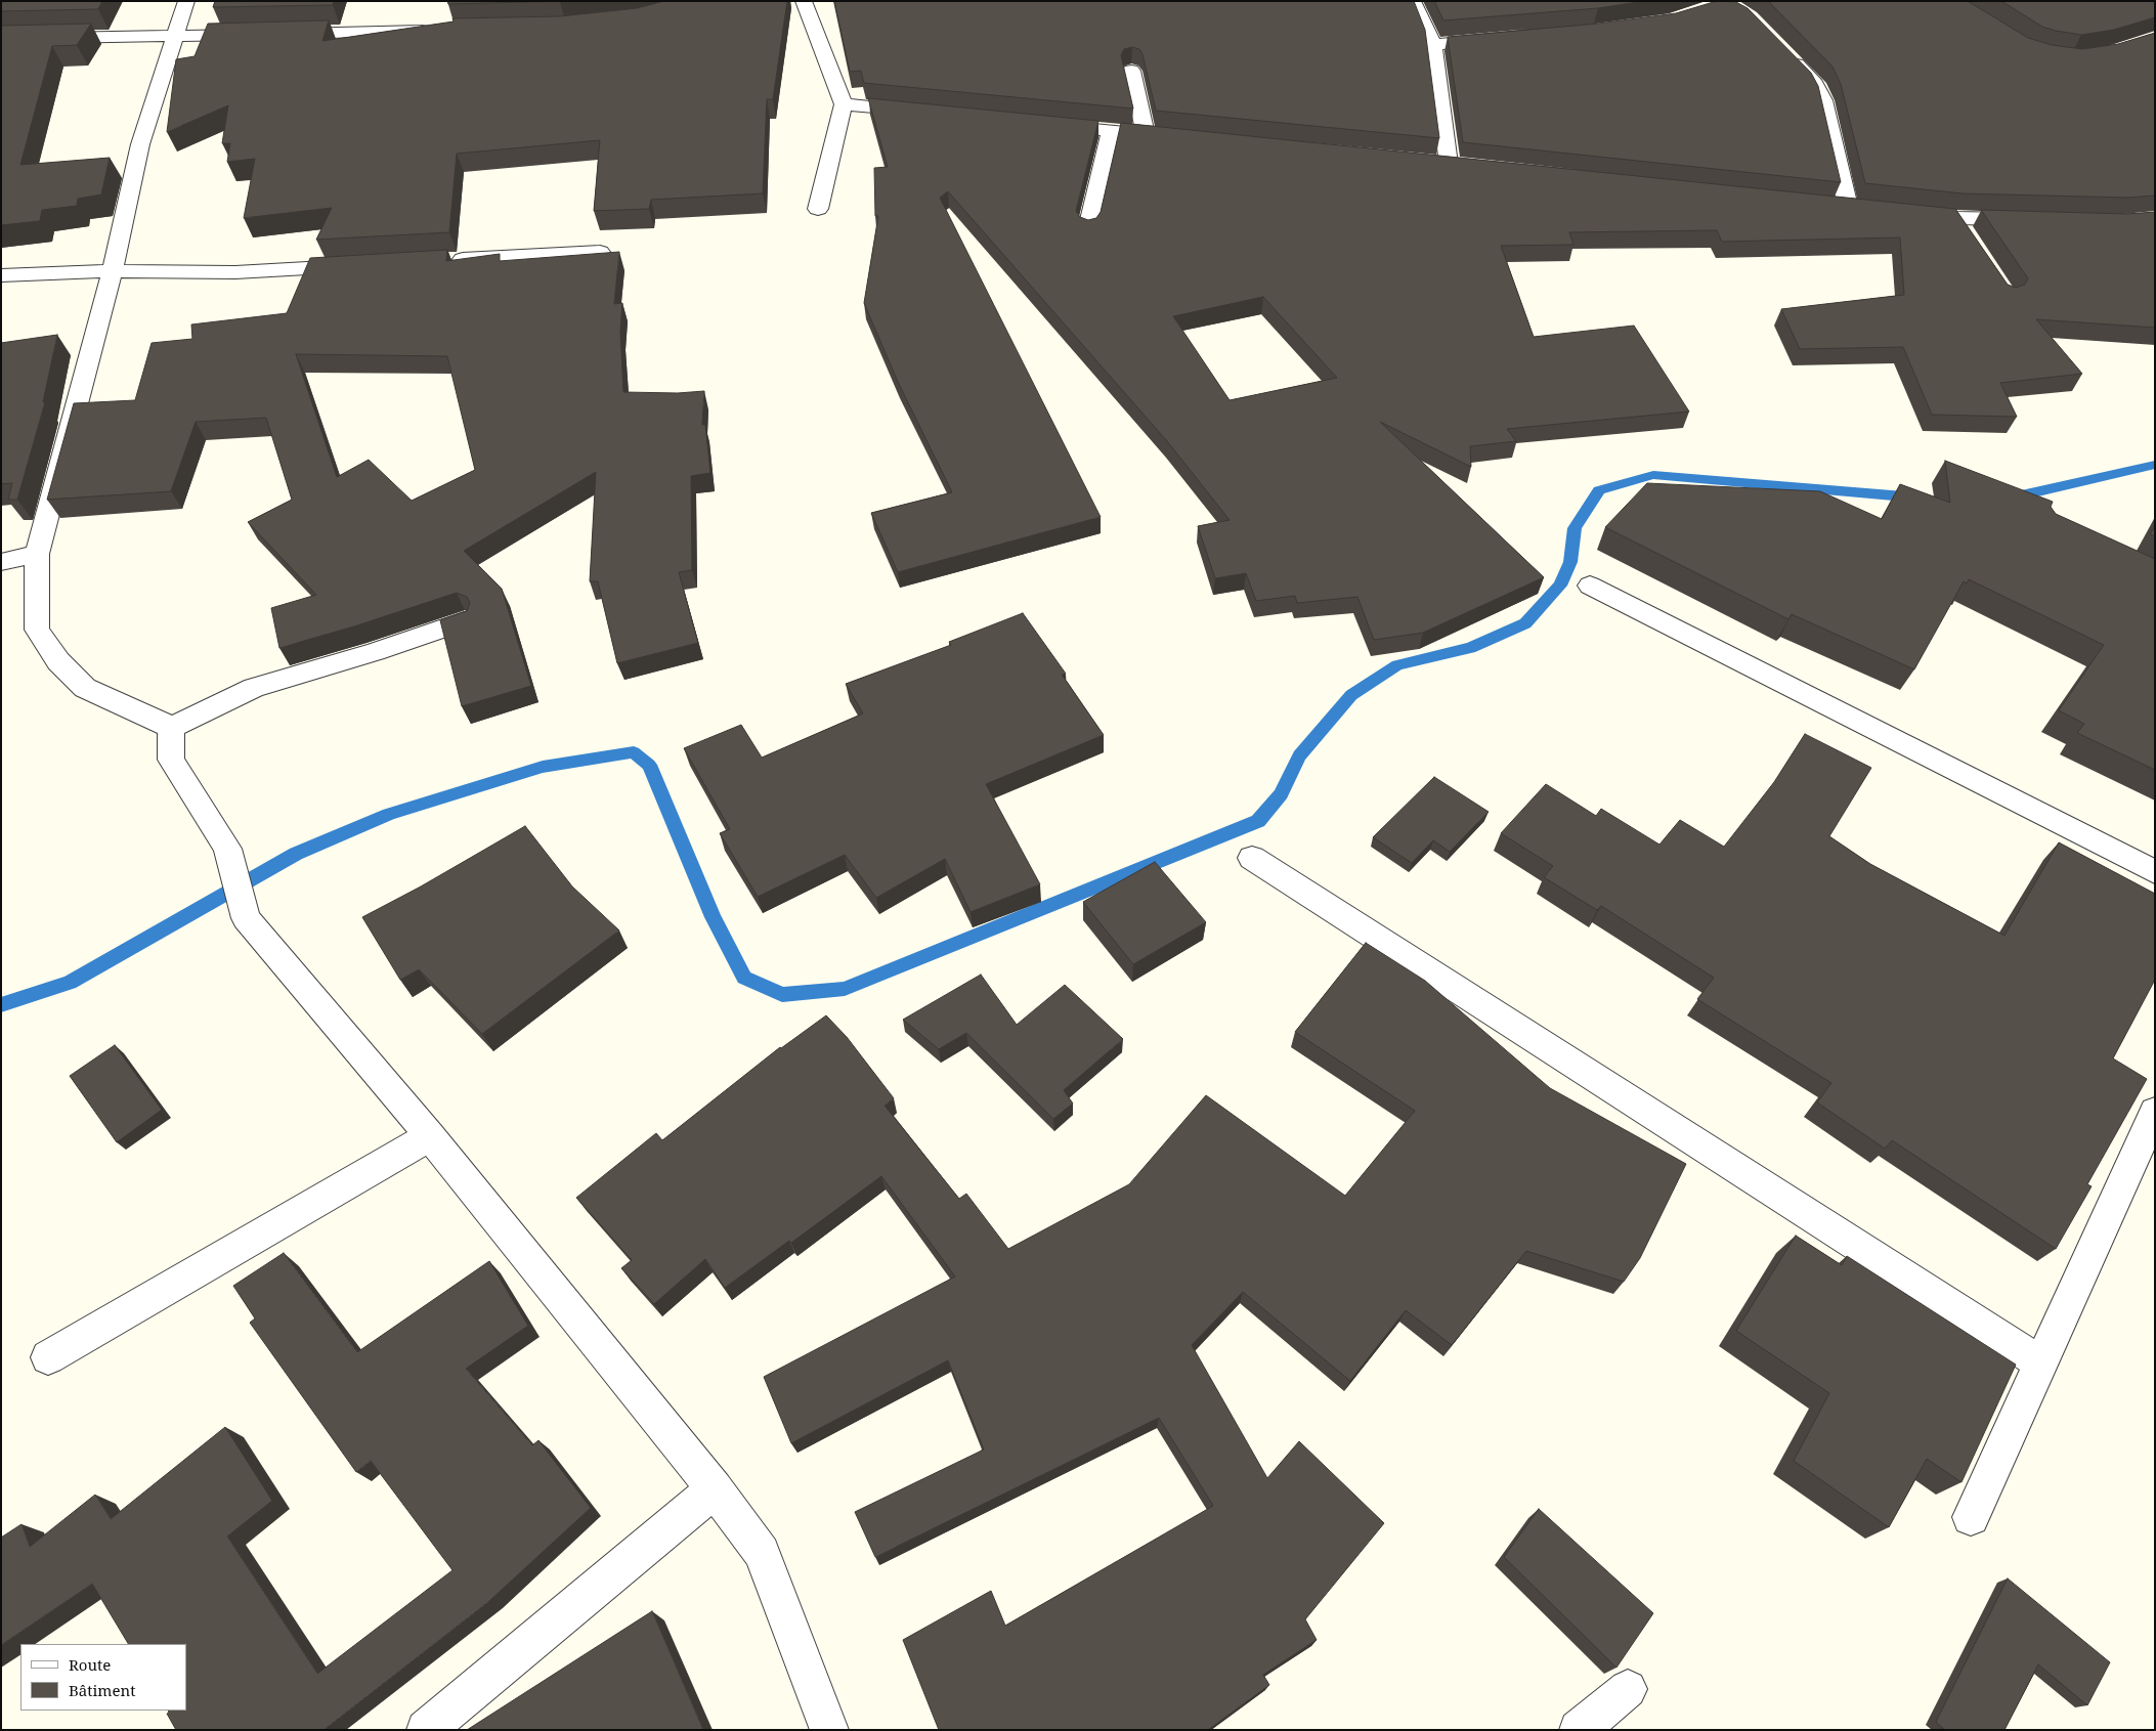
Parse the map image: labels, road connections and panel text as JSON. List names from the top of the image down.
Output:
{
  "legend": ["Route", "Bâtiment"]
}
